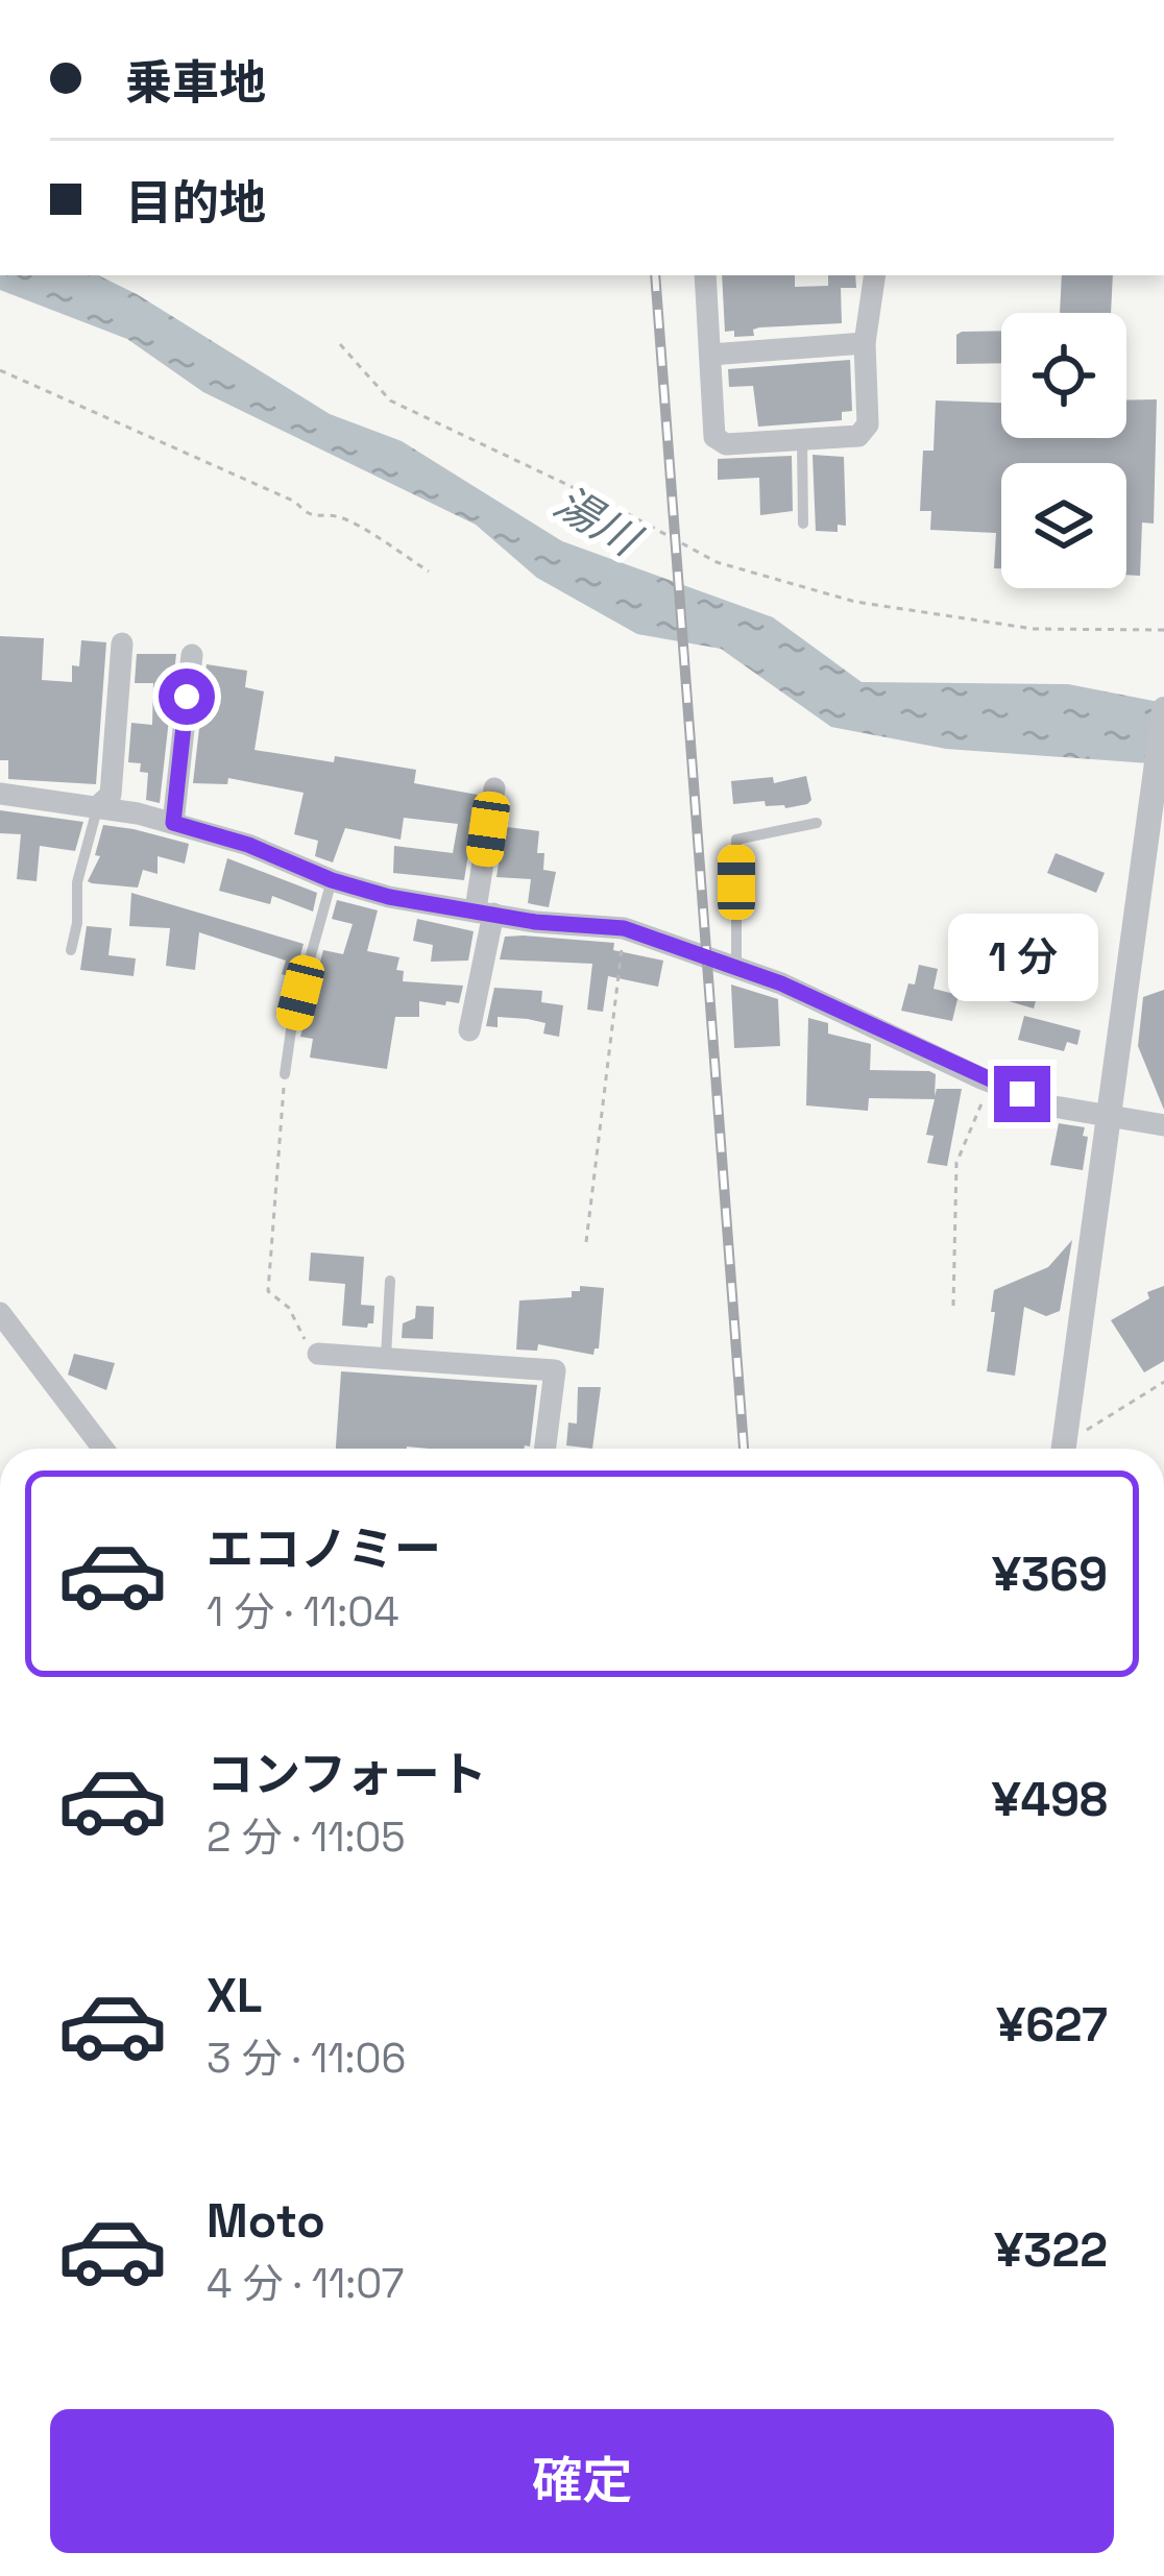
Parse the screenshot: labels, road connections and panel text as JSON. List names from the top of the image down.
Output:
{
  "water": ["湯川"],
  "page": {
    "banner": ["乗車地", "目的地"],
    "bubble": "1 分",
    "list": [
      {
        "name": "エコノミー",
        "note": "1 分 · 11:04",
        "value": "¥369"
      },
      {
        "name": "コンフォート",
        "note": "2 分 · 11:05",
        "value": "¥498"
      },
      {
        "name": "XL",
        "note": "3 分 · 11:06",
        "value": "¥627"
      },
      {
        "name": "Moto",
        "note": "4 分 · 11:07",
        "value": "¥322"
      }
    ],
    "buttons": "確定"
  }
}
